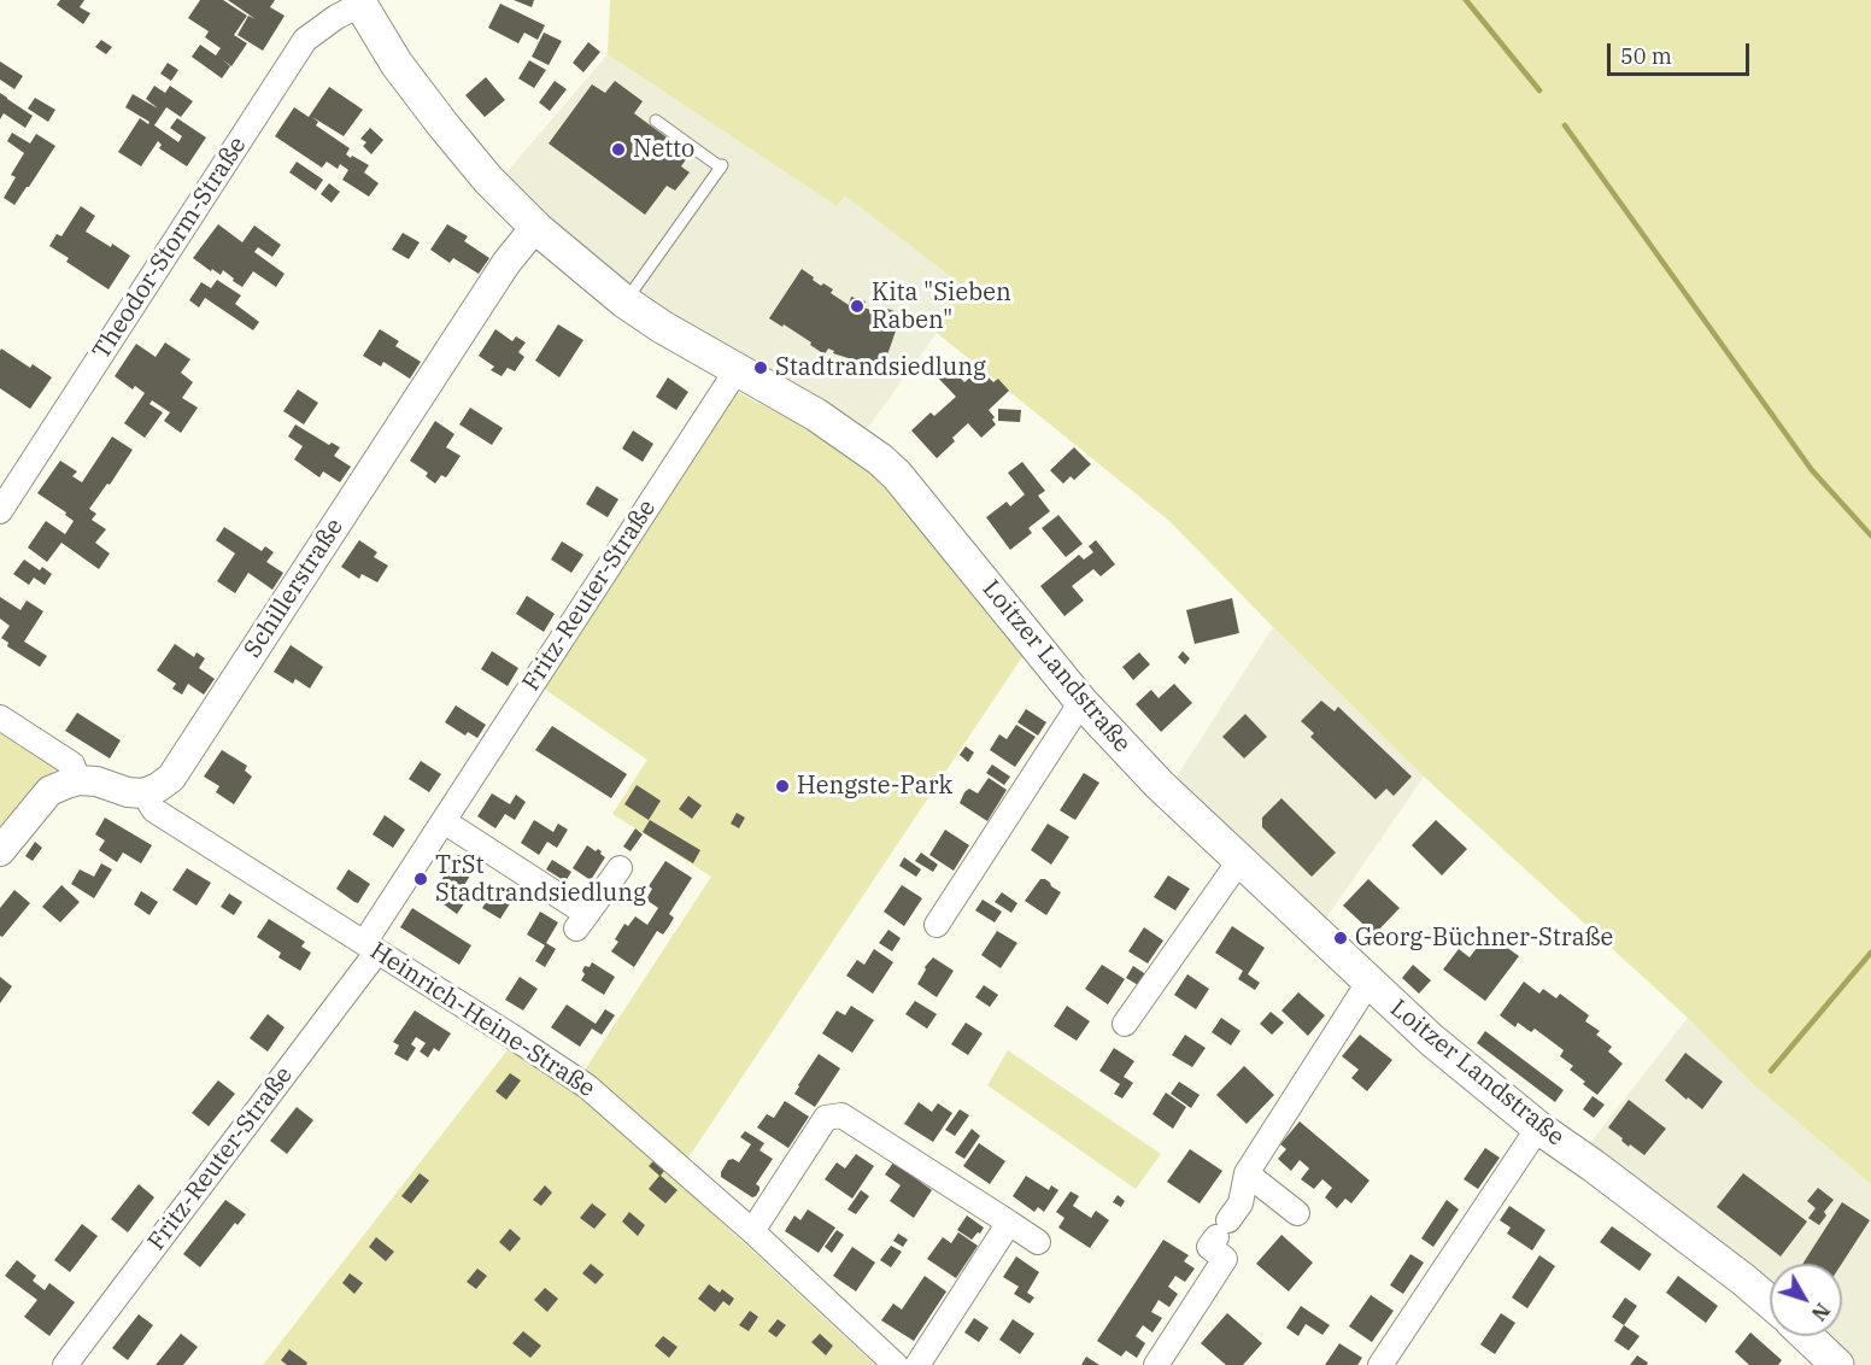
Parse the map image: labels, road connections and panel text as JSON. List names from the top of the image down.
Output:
{
  "streets": {
    "main road": ["Loitzer Landstraße"],
    "street": [
      "Theodor-Storm-Straße",
      "Schillerstraße",
      "Fritz-Reuter-Straße",
      "Heinrich-Heine-Straße"
    ]
  },
  "crossings": [
    ["Theodor-Storm-Straße", "Loitzer Landstraße"],
    ["Schillerstraße", "Loitzer Landstraße"],
    ["Schillerstraße", "Heinrich-Heine-Straße"],
    ["Fritz-Reuter-Straße", "Loitzer Landstraße"],
    ["Fritz-Reuter-Straße", "Heinrich-Heine-Straße"]
  ],
  "places": [
    "Netto",
    "Kita \"Sieben Raben\"",
    "Stadtrandsiedlung",
    "Hengste-Park",
    "TrSt Stadtrandsiedlung",
    "Georg-Büchner-Straße"
  ],
  "scale_bar": "50 m",
  "north": "bottom right"
}
